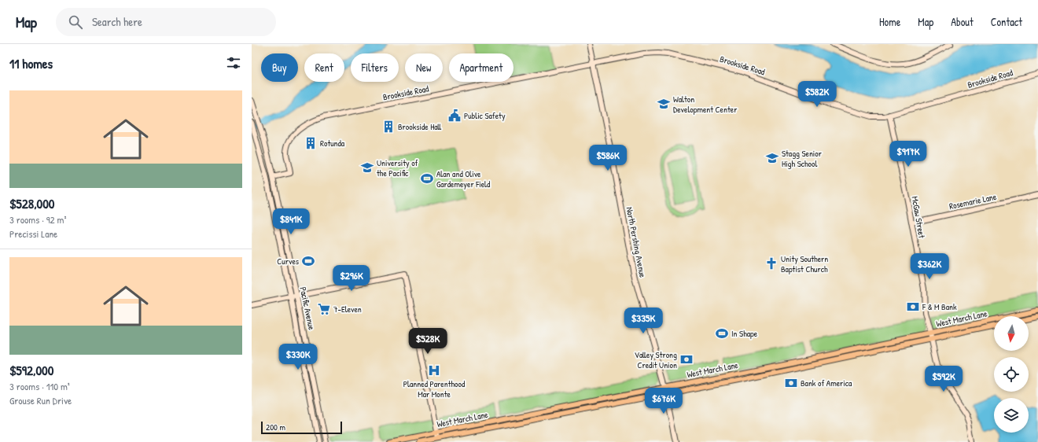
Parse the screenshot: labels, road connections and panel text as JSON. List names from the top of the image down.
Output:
{
  "streets": {
    "main road": ["West March Lane"],
    "street": [
      "Brookside Road",
      "Rosemarie Lane",
      "McGaw Street",
      "North Pershing Avenue",
      "Pacific Avenue"
    ]
  },
  "crossings": [
    ["Brookside Road", "McGaw Street"],
    ["Brookside Road", "North Pershing Avenue"],
    ["Brookside Road", "Pacific Avenue"],
    ["Rosemarie Lane", "McGaw Street"],
    ["McGaw Street", "West March Lane"],
    ["North Pershing Avenue", "West March Lane"]
  ],
  "places": {
    "school or university": ["Walton Development Center", "Stagg Senior High School", "University of the Pacific"],
    "public building": ["Public Safety"],
    "building": ["Brookside Hall", "Rotunda"],
    "sports": ["Alan and Olive Gardemeyer Field", "Curves", "In Shape"],
    "church": ["Unity Southern Baptist Church"],
    "bank": ["F & M Bank", "Valley Strong Credit Union", "Bank of America"],
    "supermarket": ["7-Eleven"],
    "hospital": ["Planned Parenthood Mar Monte"]
  },
  "scale_bar": "200 m",
  "north": "bottom",
  "page": {
    "header": "Map",
    "search": "Search here",
    "nav": [
      "Home",
      "Map",
      "About",
      "Contact"
    ],
    "heading": "11 homes",
    "chip": [
      "Buy",
      "Rent",
      "Filters",
      "New",
      "Apartment"
    ],
    "price": [
      "$582K",
      "$917K",
      "$586K",
      "$841K",
      "$362K",
      "$296K",
      "$335K",
      "$528K",
      "$330K",
      "$592K",
      "$676K"
    ],
    "list": [
      {
        "name": "$528,000",
        "note": "3 rooms · 92 m² · Precissi Lane"
      },
      {
        "name": "$592,000",
        "note": "3 rooms · 110 m² · Grouse Run Drive"
      }
    ],
    "scale": "200 m"
  }
}
